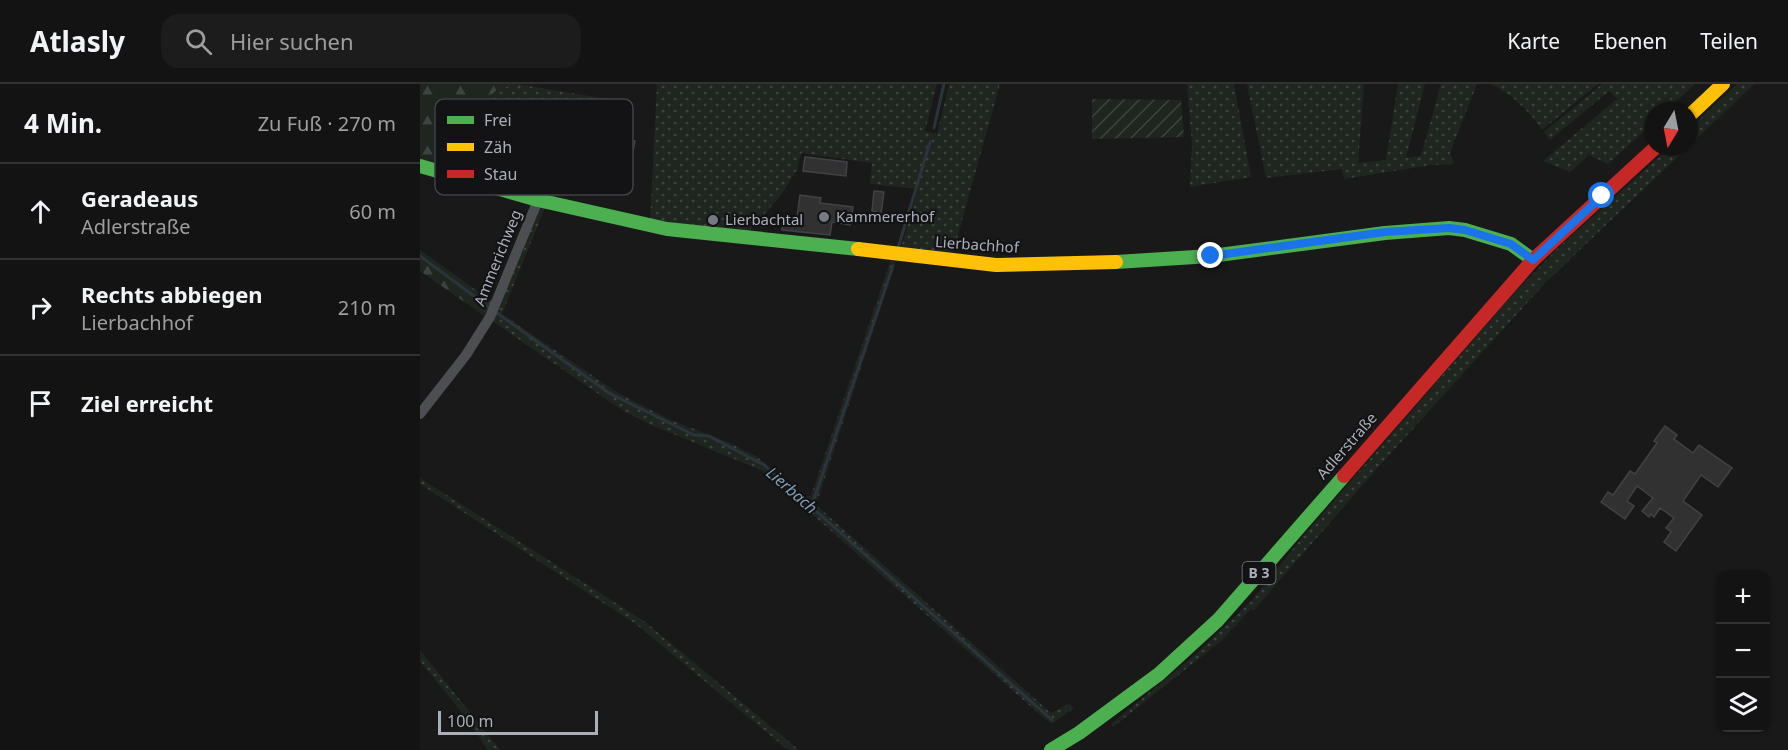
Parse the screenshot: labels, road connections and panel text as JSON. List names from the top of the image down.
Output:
{
  "streets": {
    "street": [
      "Lierbachhof",
      "Ammerichweg",
      "Adlerstraße",
      "B 3"
    ]
  },
  "crossings": [
    ["Lierbachhof", "Ammerichweg"],
    ["Lierbachhof", "Adlerstraße"]
  ],
  "water": ["Lierbach"],
  "places": ["Kammererhof", "Lierbachtal"],
  "legend": ["Frei", "Zäh", "Stau"],
  "scale_bar": "100 m",
  "north": "bottom",
  "page": {
    "header": "Atlasly",
    "search": "Hier suchen",
    "nav": ["Karte", "Ebenen", "Teilen"],
    "heading": ["4 Min.", "Zu Fuß · 270 m"],
    "list": [
      ["Geradeaus", "Adlerstraße", "60 m"],
      ["Rechts abbiegen", "Lierbachhof", "210 m"],
      "Ziel erreicht"
    ],
    "map_buttons": ["+", "−"],
    "scale": "100 m"
  }
}
